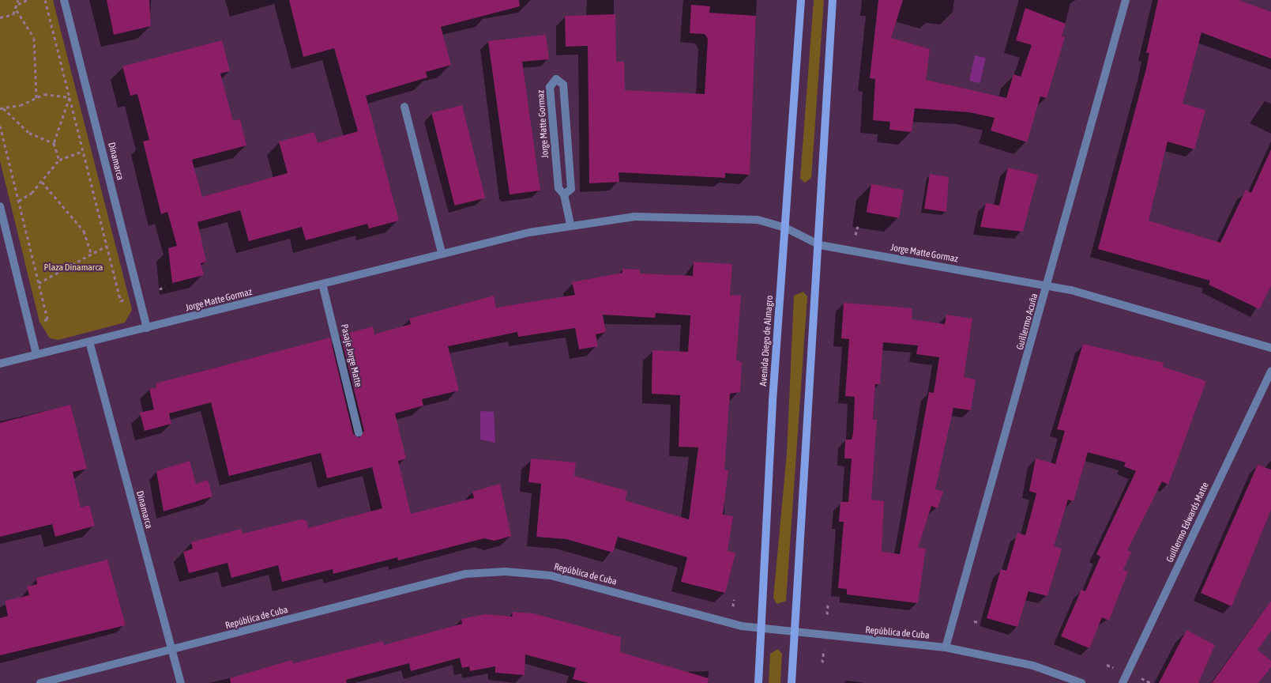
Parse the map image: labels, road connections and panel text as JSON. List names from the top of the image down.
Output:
{
  "streets": {
    "street": [
      "Jorge Matte Gormaz",
      "Dinamarca",
      "Guillermo Acuña",
      "Avenida Diego de Almagro",
      "Pasaje Jorge Matte",
      "Guillermo Edwards Matte",
      "República de Cuba"
    ]
  },
  "crossings": [
    ["Jorge Matte Gormaz", "Dinamarca"],
    ["Jorge Matte Gormaz", "Guillermo Acuña"],
    ["Jorge Matte Gormaz", "Avenida Diego de Almagro"],
    ["Jorge Matte Gormaz", "Pasaje Jorge Matte"],
    ["Dinamarca", "República de Cuba"],
    ["Guillermo Acuña", "República de Cuba"],
    ["Avenida Diego de Almagro", "República de Cuba"]
  ],
  "parks": ["Plaza Dinamarca"]
}
